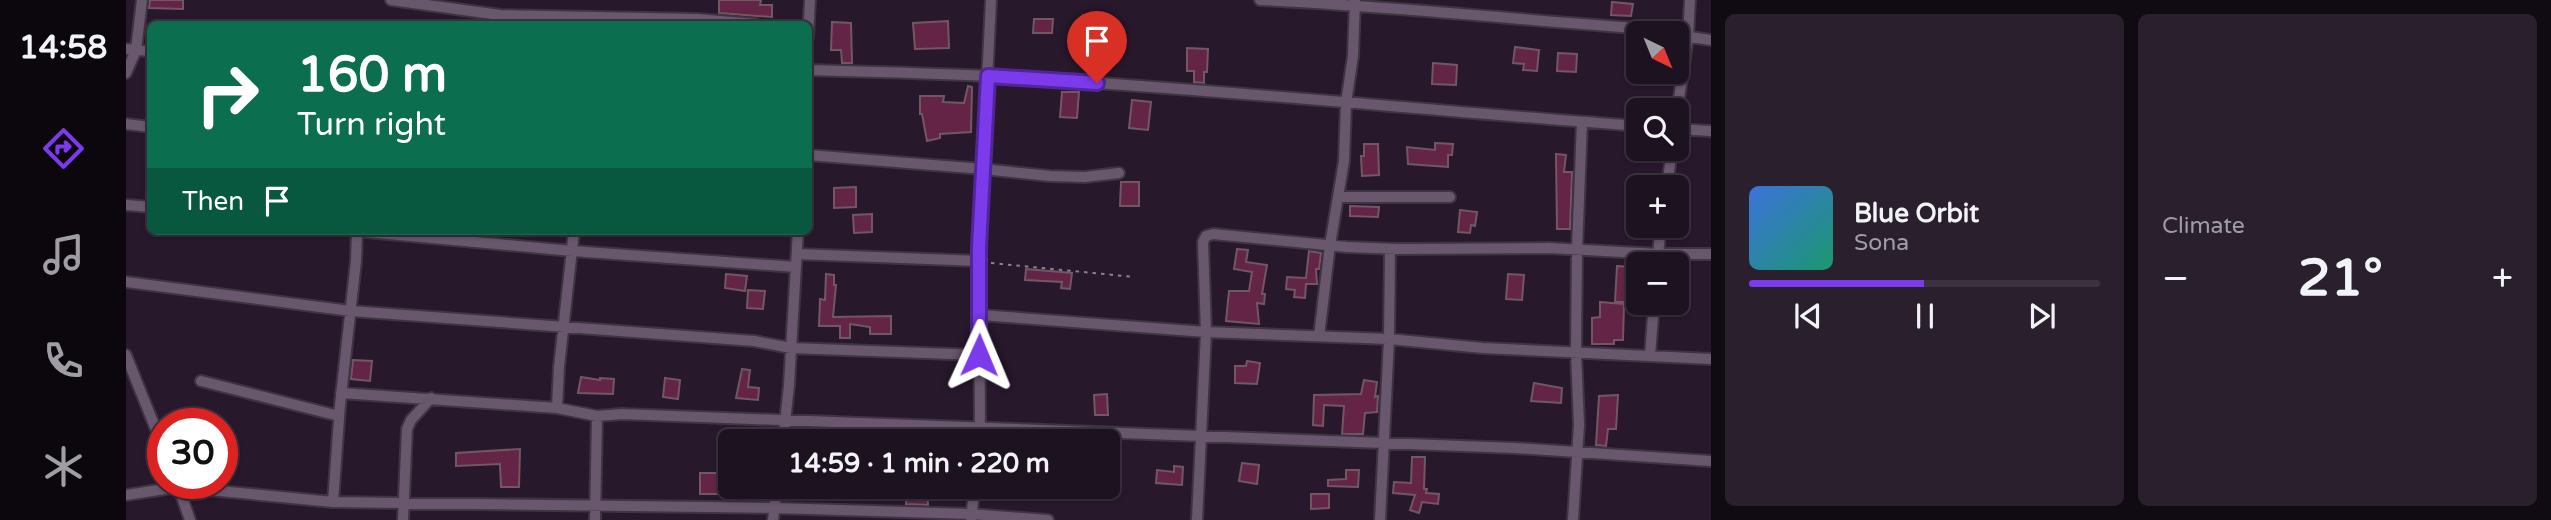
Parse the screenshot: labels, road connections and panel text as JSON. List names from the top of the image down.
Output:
{
  "north": "bottom right",
  "page": {
    "tabs": "14:58",
    "tile": "Climate",
    "map_buttons": ["+", "−"],
    "turn": ["160 m", "Turn right"],
    "then": "Then",
    "song": ["Blue Orbit", "Sona"],
    "heat": ["−", "21°", "+"],
    "limit": "30",
    "trip": "14:59 · 1 min · 220 m"
  }
}
